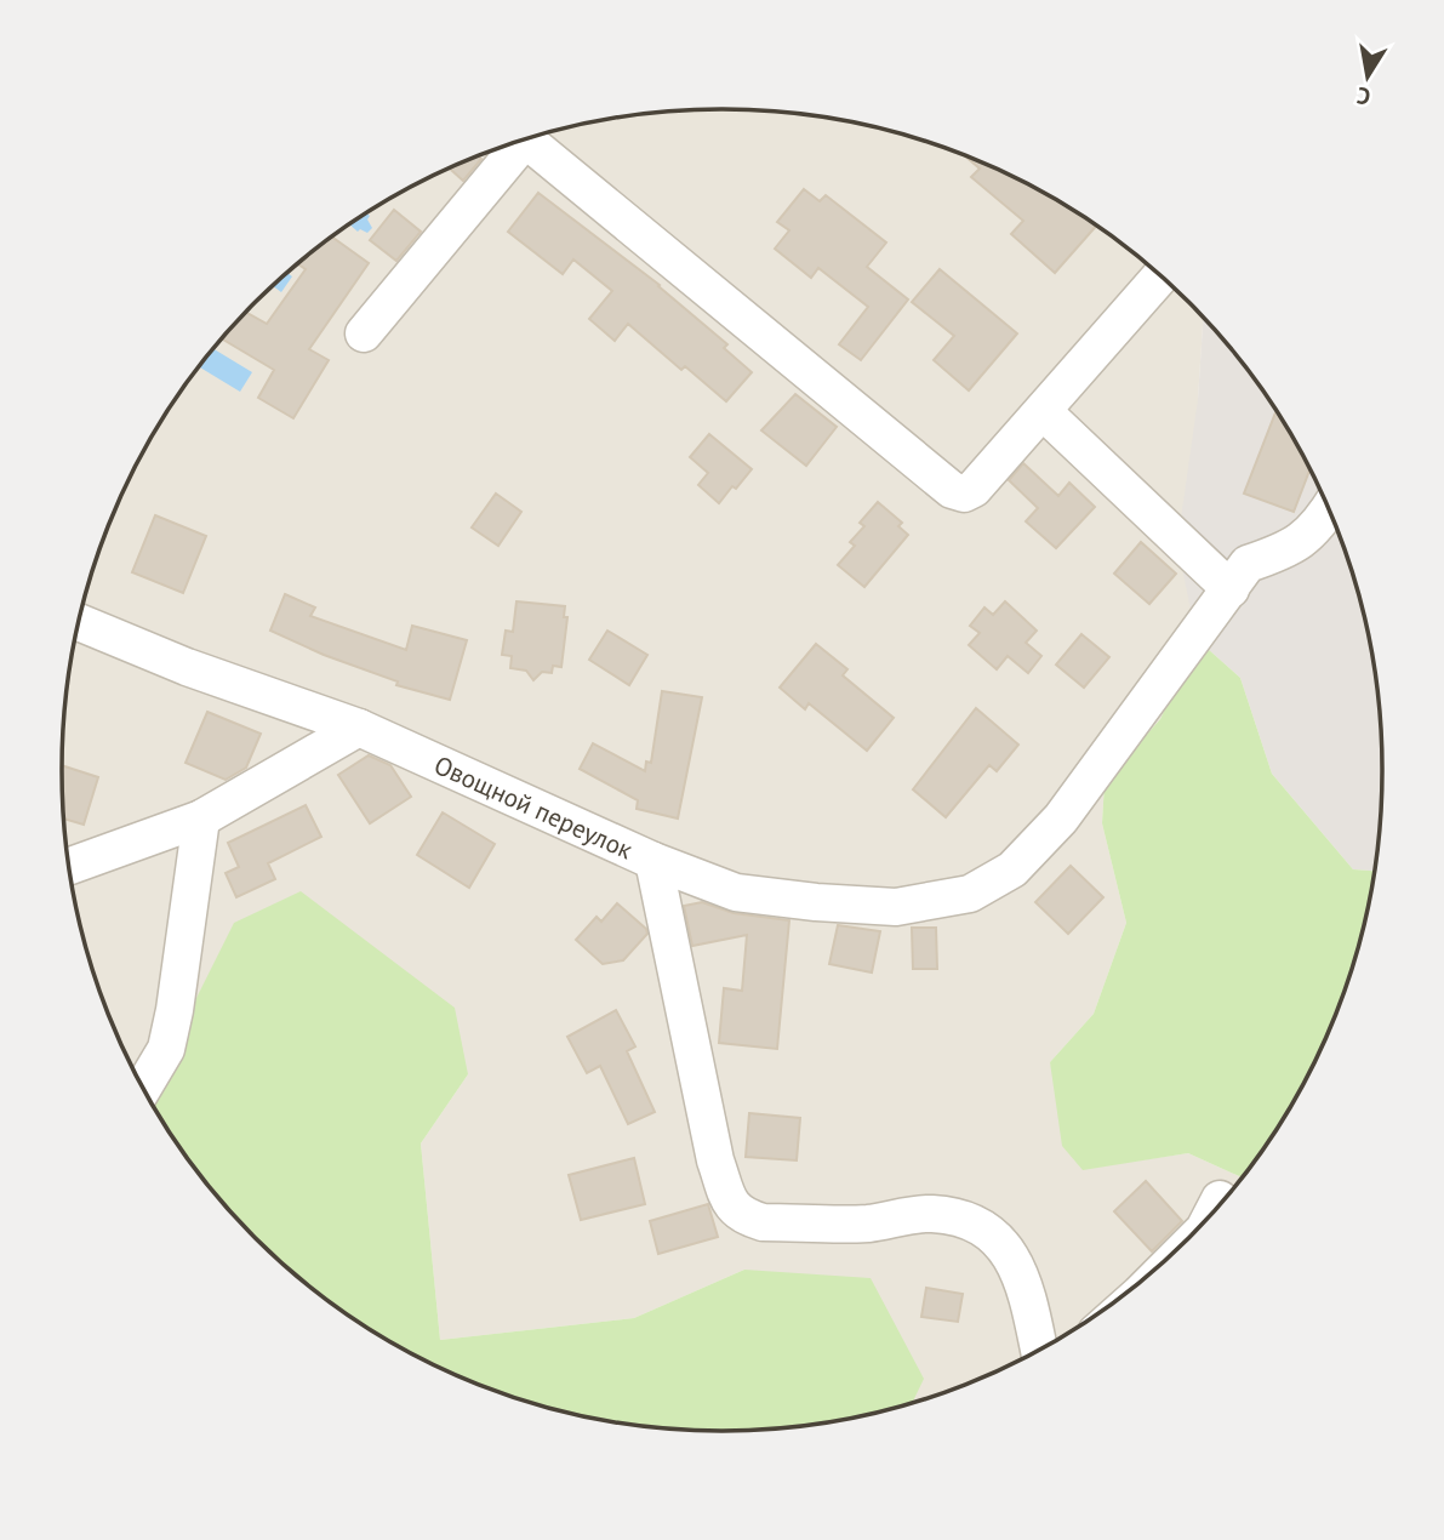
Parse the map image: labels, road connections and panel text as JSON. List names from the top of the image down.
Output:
{
  "streets": {
    "street": ["Овощной переулок"]
  },
  "north": "bottom"
}
